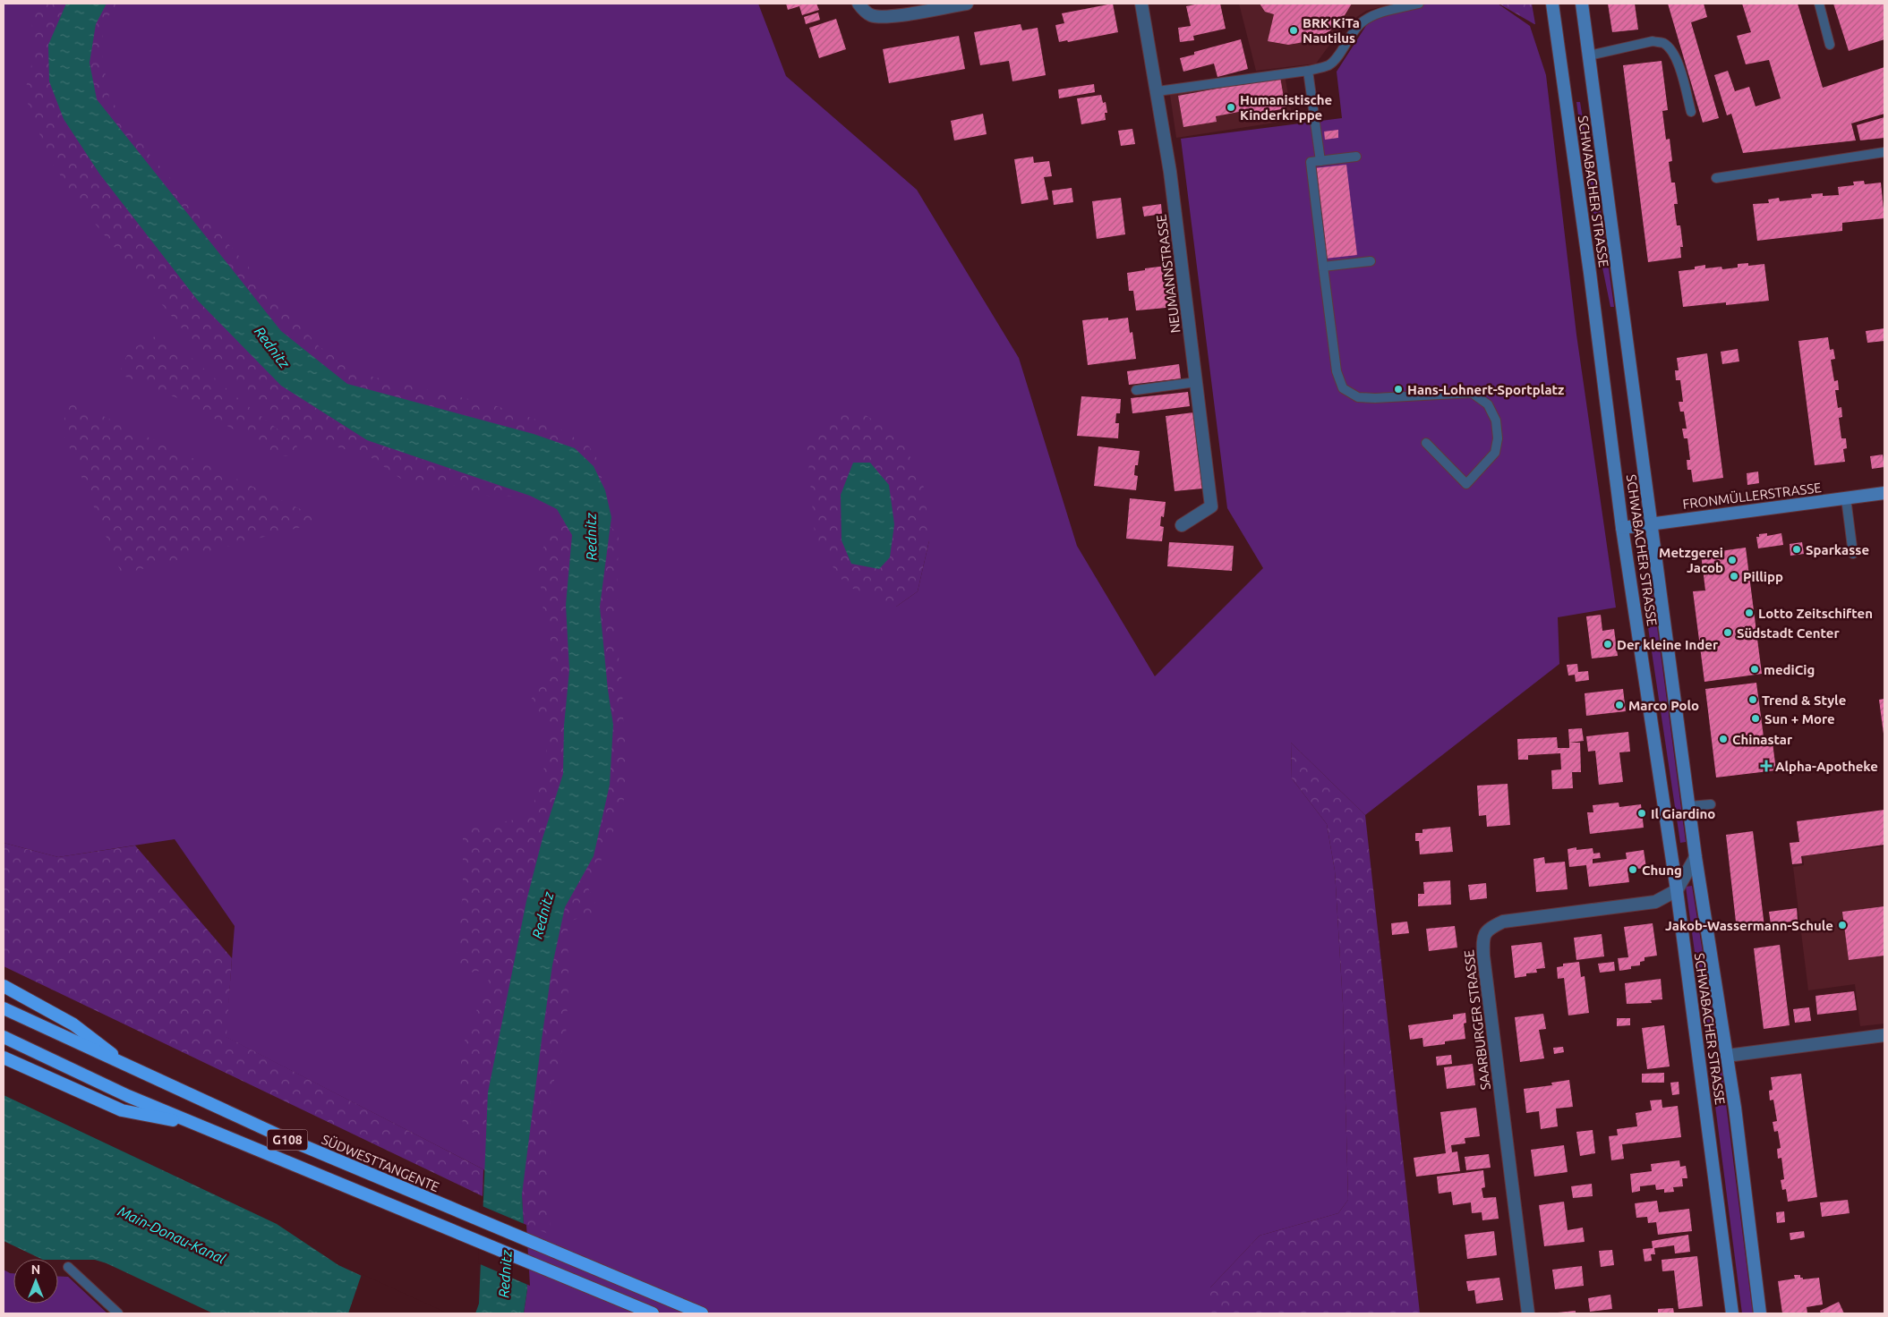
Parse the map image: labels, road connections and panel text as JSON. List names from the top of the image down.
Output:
{
  "streets": {
    "highway": ["G108", "SÜDWESTTANGENTE"],
    "main road": ["SCHWABACHER STRASSE", "FRONMÜLLERSTRASSE"],
    "street": ["NEUMANNSTRASSE", "SAARBURGER STRASSE"]
  },
  "crossings": [
    ["SCHWABACHER STRASSE", "FRONMÜLLERSTRASSE"],
    ["SCHWABACHER STRASSE", "SAARBURGER STRASSE"]
  ],
  "water": ["Rednitz", "Main-Donau-Kanal"],
  "places": {
    "other": [
      "BRK KiTa Nautilus",
      "Humanistische Kinderkrippe",
      "Hans-Lohnert-Sportplatz",
      "Sparkasse",
      "Metzgerei Jacob",
      "Pillipp",
      "Lotto Zeitschiften",
      "Südstadt Center",
      "Der kleine Inder",
      "mediCig",
      "Trend & Style",
      "Marco Polo",
      "Sun + More",
      "Chinastar",
      "Il Giardino",
      "Chung",
      "Jakob-Wassermann-Schule"
    ],
    "health": ["Alpha-Apotheke"]
  },
  "north": "top"
}
